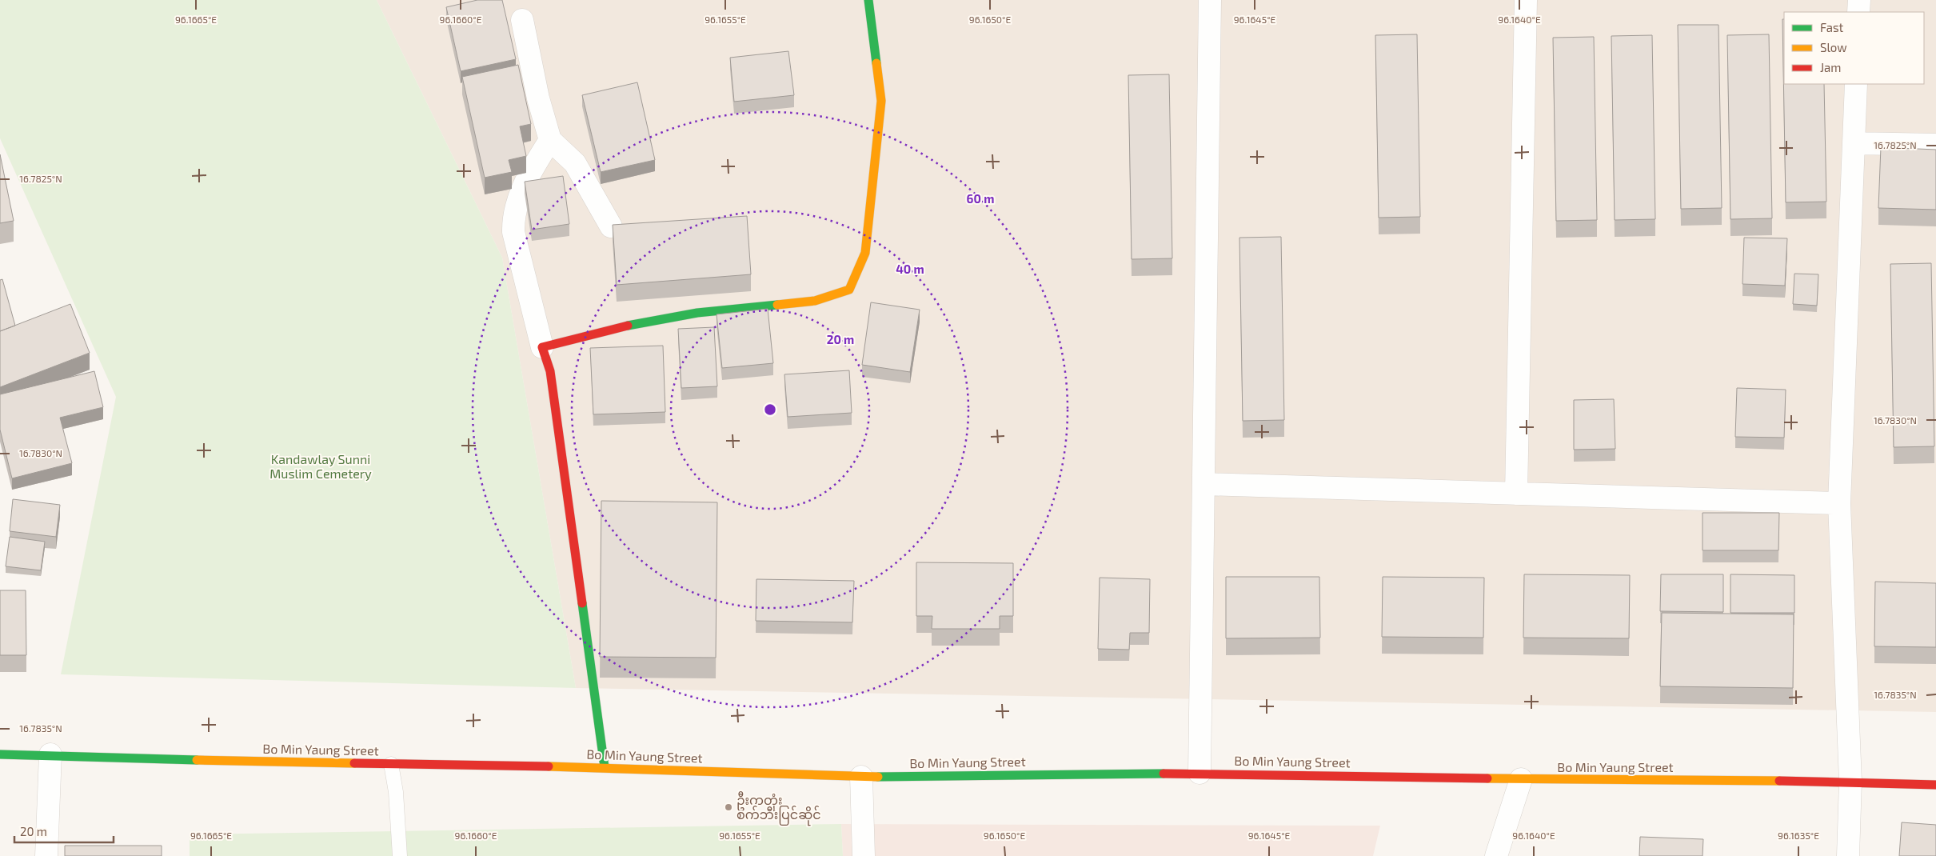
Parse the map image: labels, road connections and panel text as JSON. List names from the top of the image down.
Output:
{
  "streets": {
    "main road": ["Bo Min Yaung Street"]
  },
  "parks": ["Kandawlay Sunni Muslim Cemetery"],
  "places": ["ဦးကတုံး စက်ဘီးပြင်ဆိုင်"],
  "legend": ["Fast", "Slow", "Jam"],
  "scale_bar": "20 m",
  "coordinates": [
    "96.1665°E",
    "96.1660°E",
    "96.1655°E",
    "96.1650°E",
    "96.1645°E",
    "96.1640°E",
    "16.7825°N",
    "16.7830°N",
    "16.7835°N",
    "96.1635°E"
  ],
  "rings": ["60 m", "40 m", "20 m"]
}
